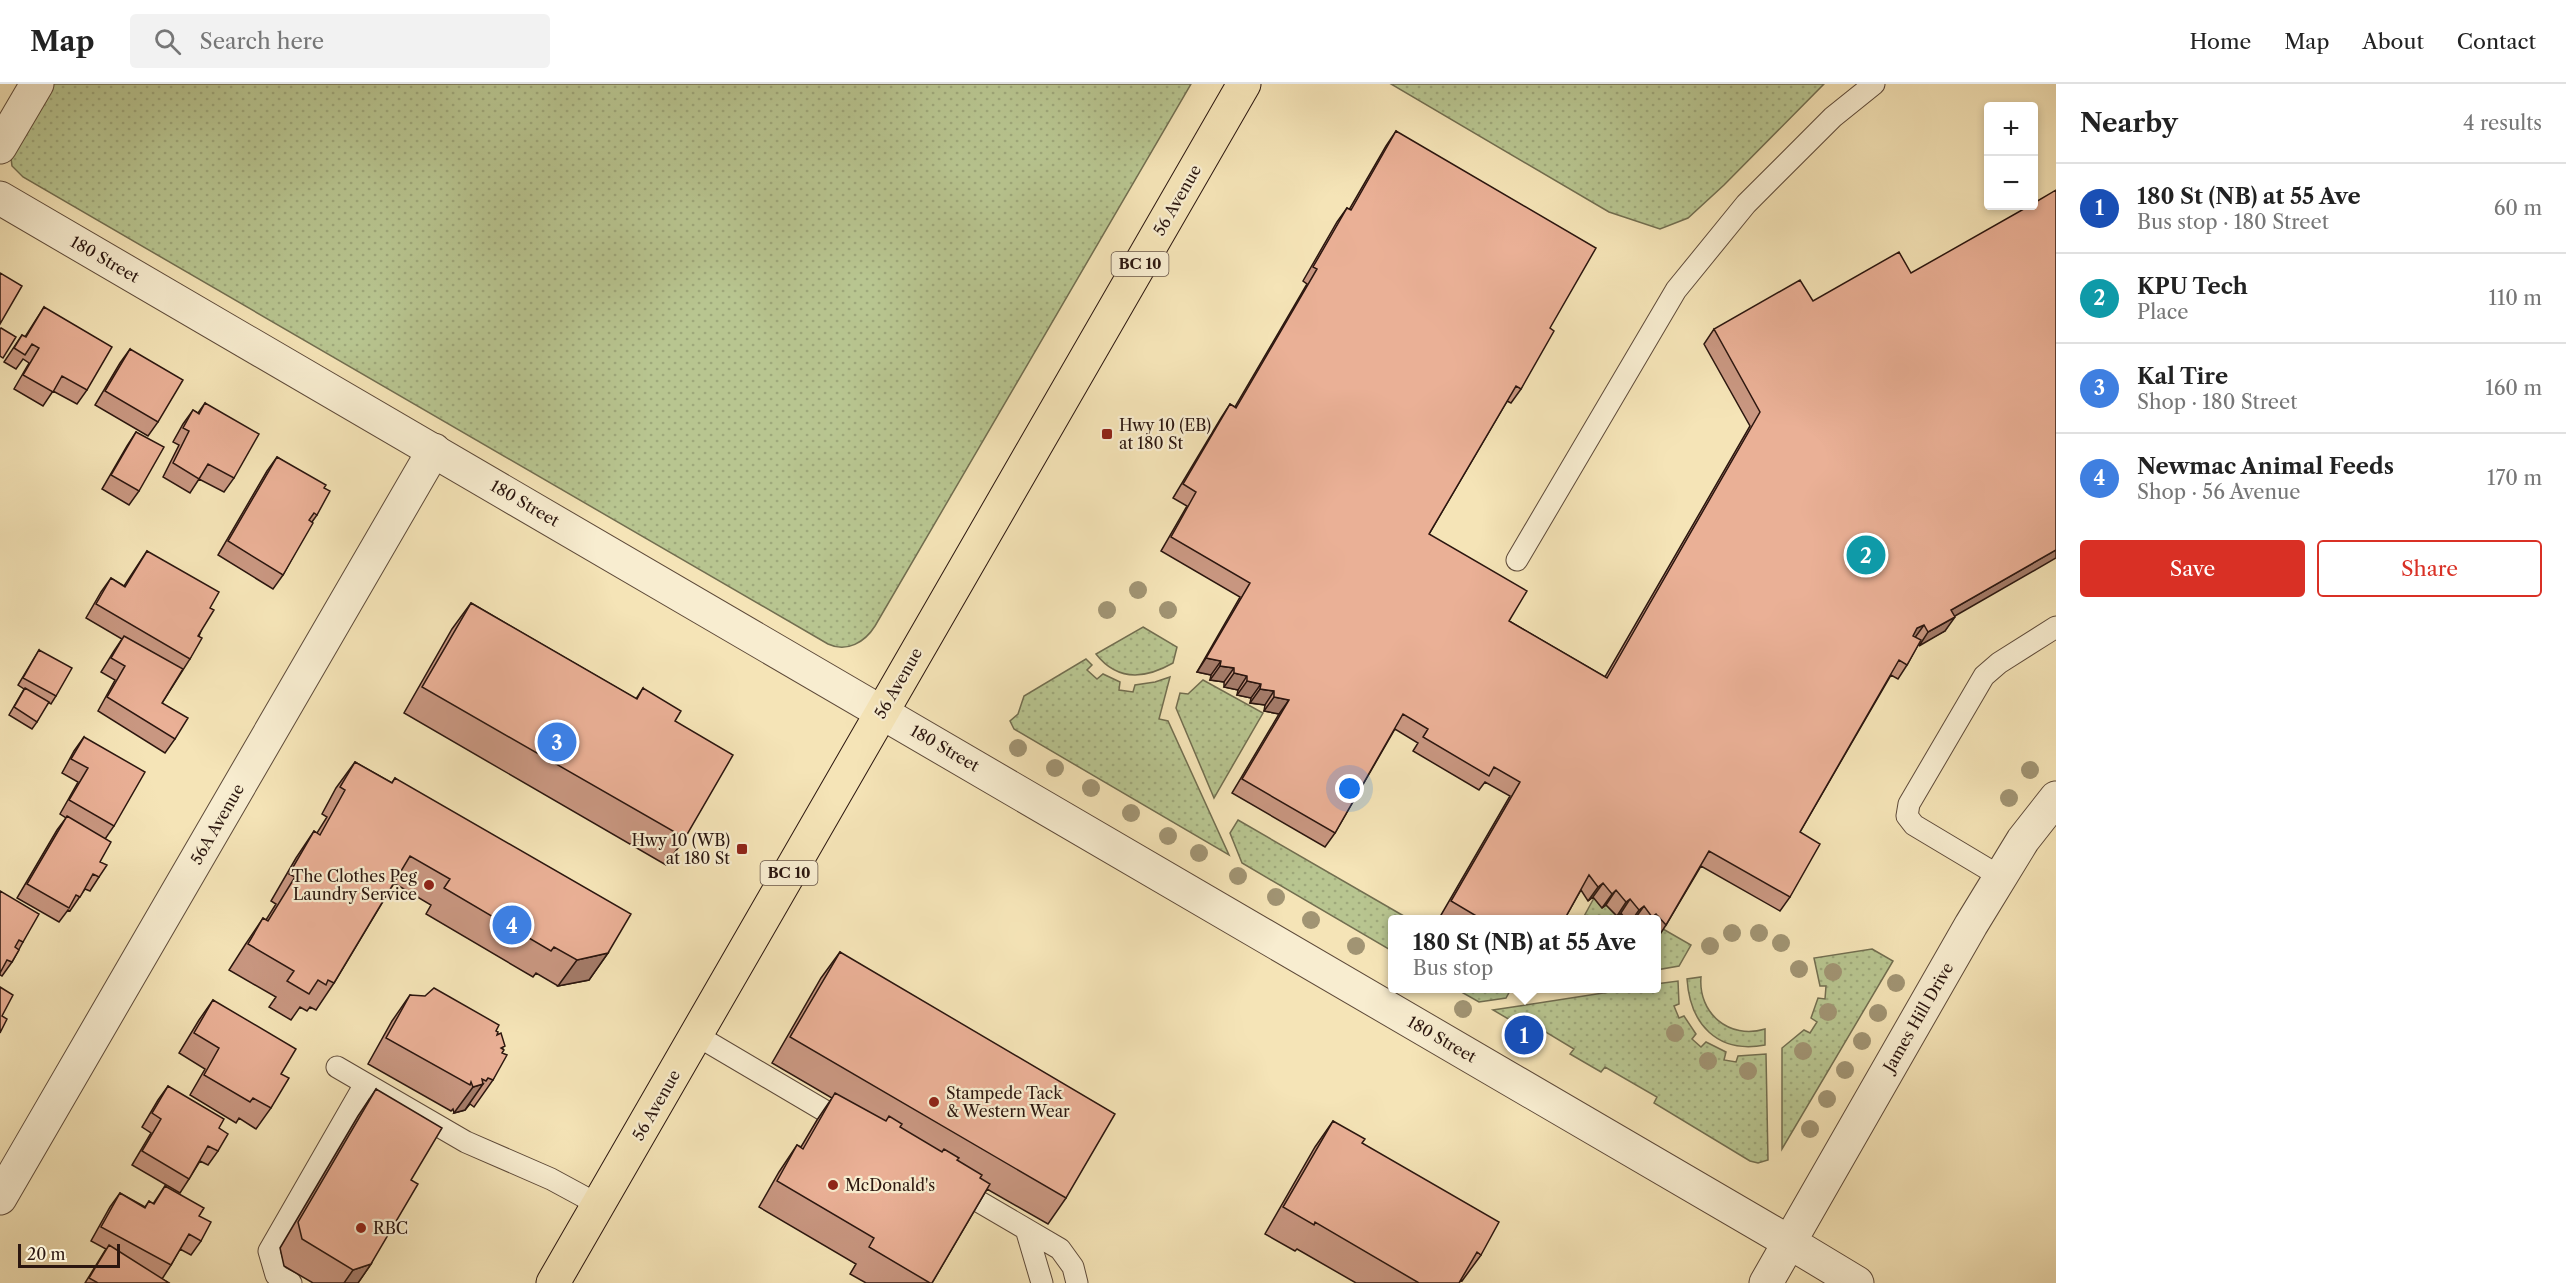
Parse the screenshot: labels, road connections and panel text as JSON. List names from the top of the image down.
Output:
{
  "streets": {
    "highway": ["56 Avenue", "BC 10"],
    "street": ["180 Street", "56A Avenue", "James Hill Drive"]
  },
  "crossings": [
    ["56 Avenue", "180 Street"],
    ["180 Street", "56A Avenue"],
    ["180 Street", "James Hill Drive"]
  ],
  "places": {
    "transit": ["Hwy 10 (EB) at 180 St", "Hwy 10 (WB) at 180 St"],
    "other": [
      "The Clothes Peg Laundry Service",
      "Stampede Tack & Western Wear",
      "McDonald's",
      "RBC"
    ]
  },
  "scale_bar": "20 m",
  "page": {
    "header": "Map",
    "search": "Search here",
    "nav": [
      "Home",
      "Map",
      "About",
      "Contact"
    ],
    "heading": ["Nearby", "4 results"],
    "map_buttons": ["+", "−"],
    "list": [
      {
        "mark": "1",
        "name": "180 St (NB) at 55 Ave",
        "note": "Bus stop · 180 Street",
        "value": "60 m"
      },
      {
        "mark": "2",
        "name": "KPU Tech",
        "note": "Place",
        "value": "110 m"
      },
      {
        "mark": "3",
        "name": "Kal Tire",
        "note": "Shop · 180 Street",
        "value": "160 m"
      },
      {
        "mark": "4",
        "name": "Newmac Animal Feeds",
        "note": "Shop · 56 Avenue",
        "value": "170 m"
      }
    ],
    "buttons": ["Save", "Share"],
    "pins": [
      "2",
      "3",
      "4",
      "1"
    ],
    "popup": ["180 St (NB) at 55 Ave", "Bus stop"],
    "scale": "20 m"
  }
}
